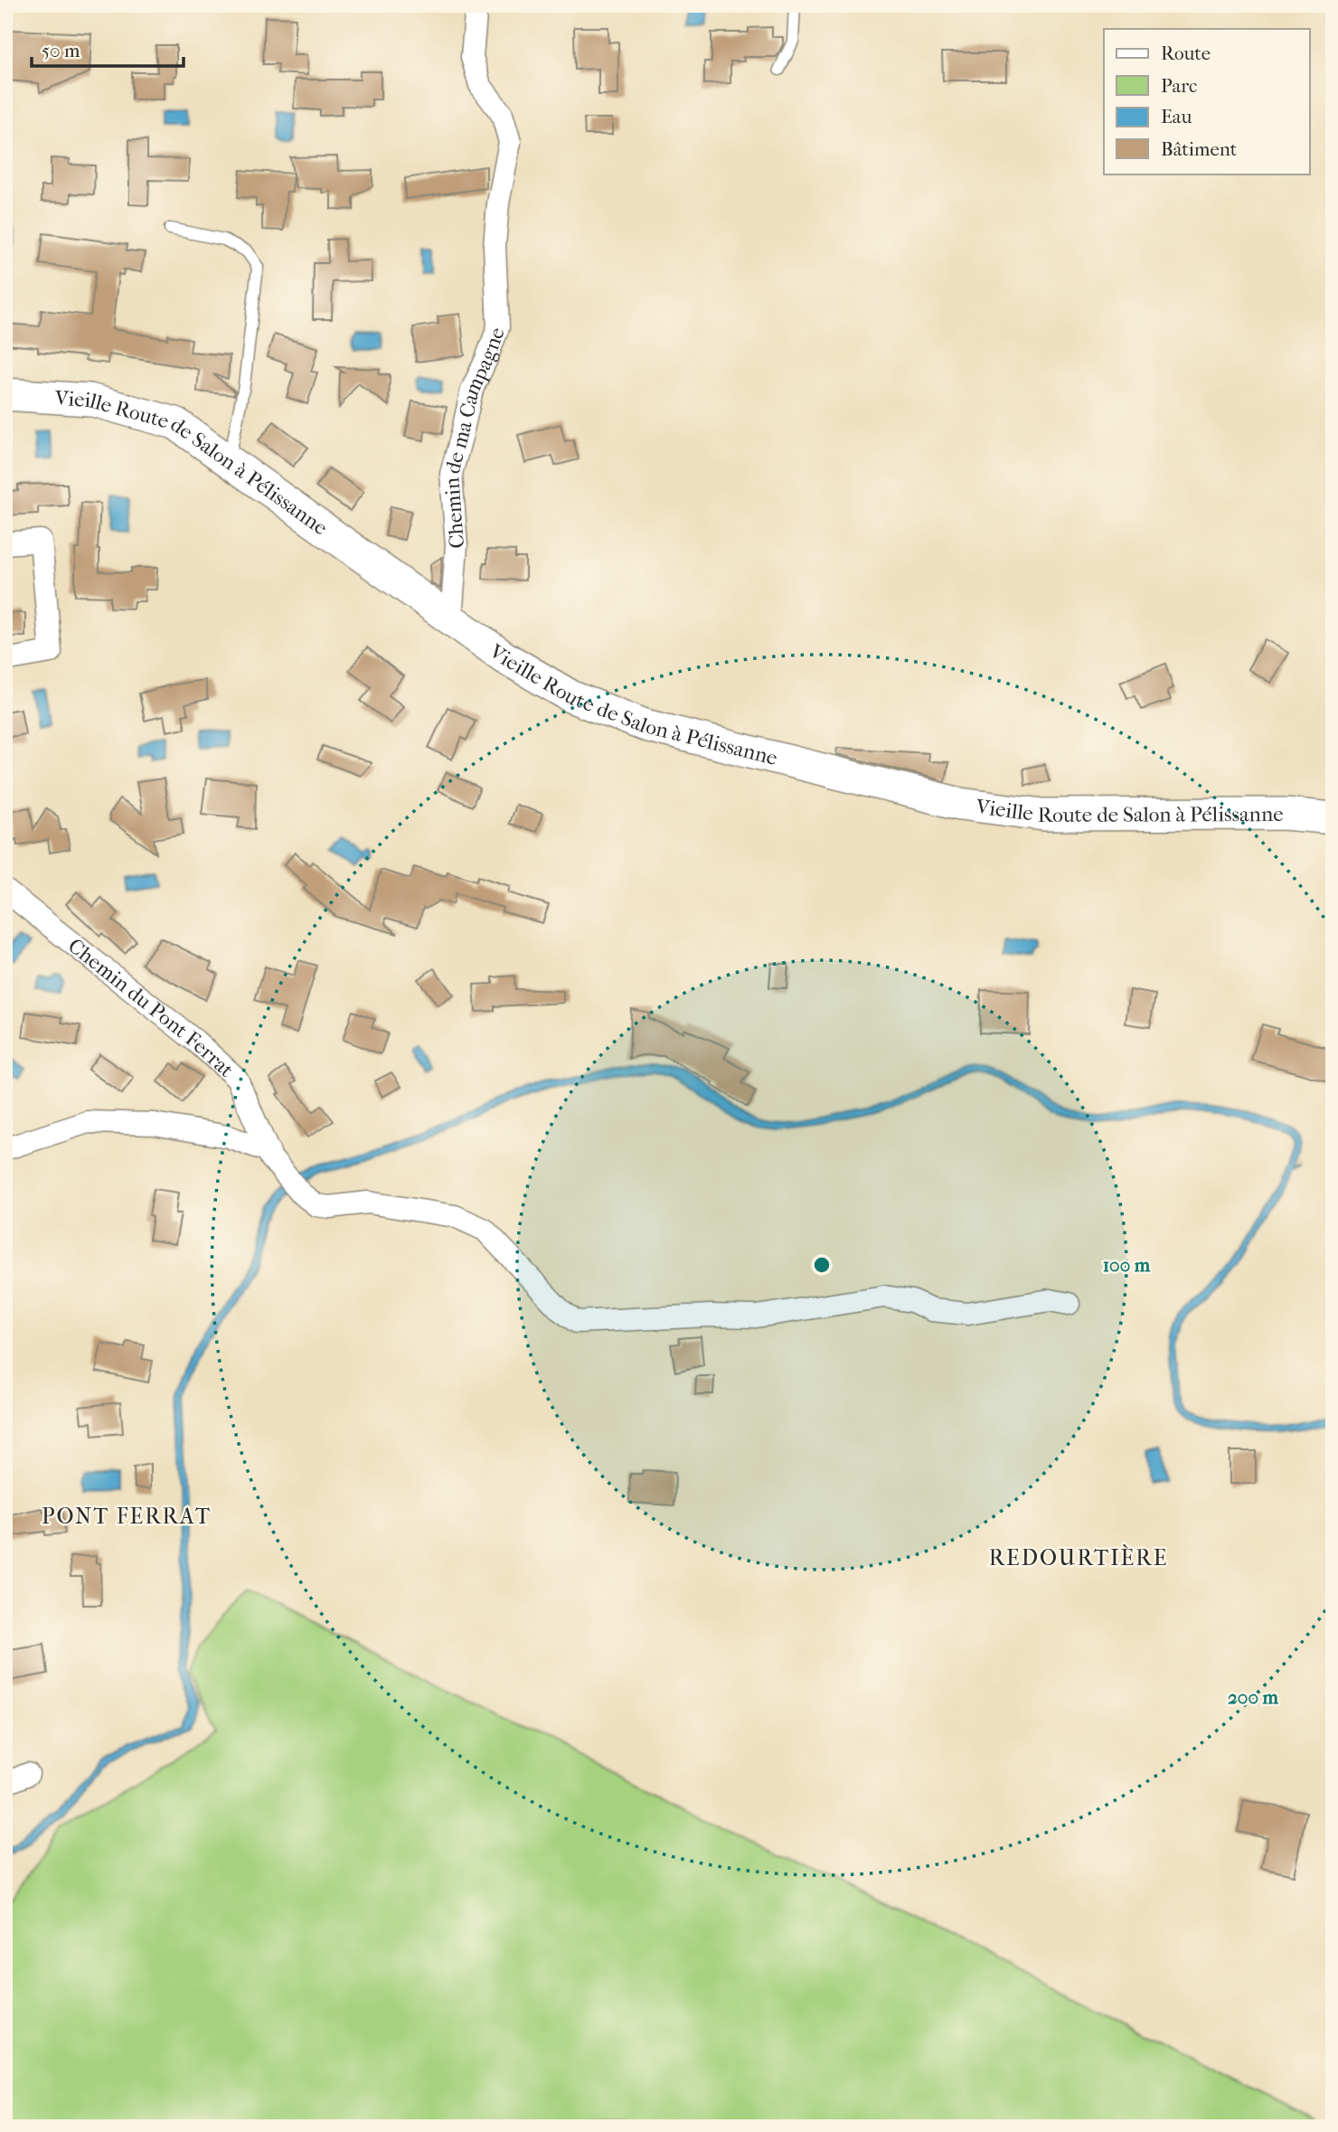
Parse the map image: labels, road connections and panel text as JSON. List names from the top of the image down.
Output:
{
  "streets": {
    "street": ["Chemin de ma Campagne", "Vieille Route de Salon à Pélissanne", "Chemin du Pont Ferrat"]
  },
  "crossings": [
    ["Chemin de ma Campagne", "Vieille Route de Salon à Pélissanne"]
  ],
  "districts": ["PONT FERRAT", "REDOURTIÈRE"],
  "legend": [
    "Route",
    "Parc",
    "Eau",
    "Bâtiment"
  ],
  "scale_bar": "50 m",
  "rings": ["100 m", "200 m"]
}
